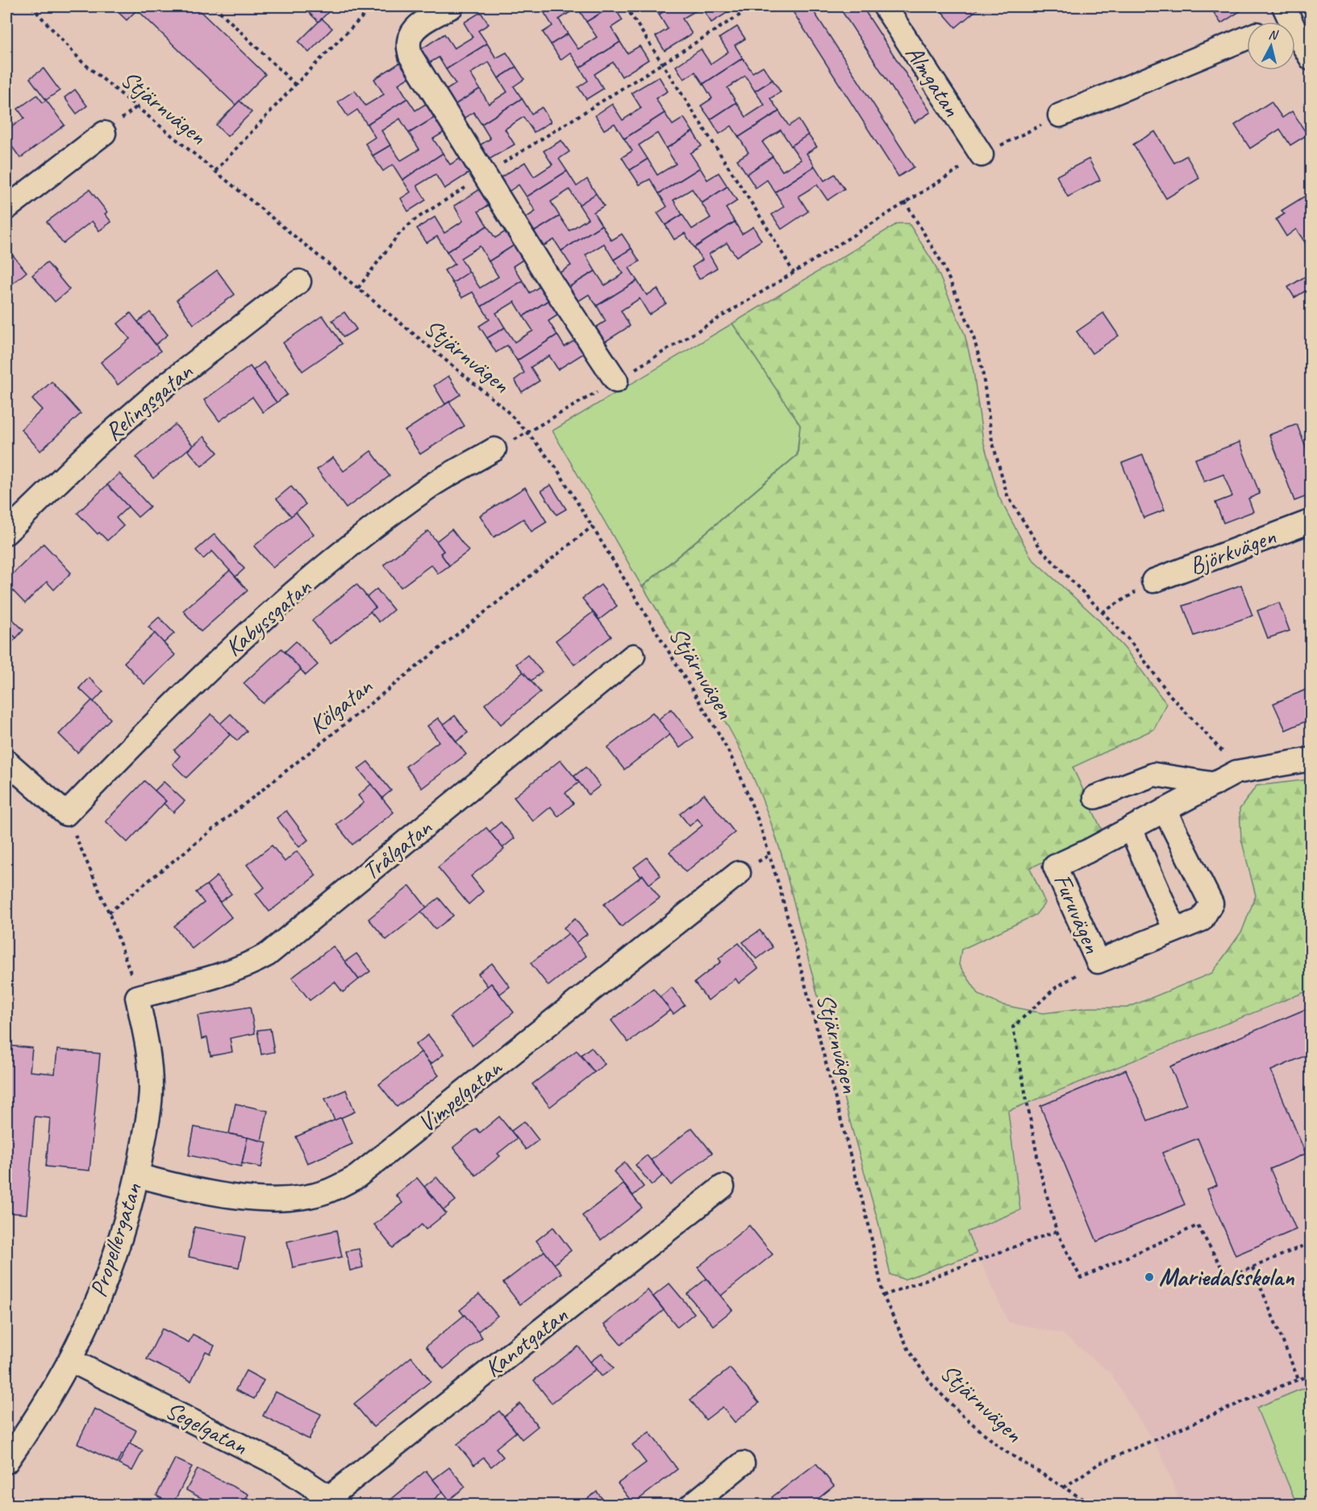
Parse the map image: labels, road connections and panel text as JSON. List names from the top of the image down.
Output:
{
  "streets": {
    "street": [
      "Almgatan",
      "Relingsgatan",
      "Björkvägen",
      "Kabyssgatan",
      "Trålgatan",
      "Furuvägen",
      "Vimpelgatan",
      "Propellergatan",
      "Kanotgatan",
      "Segelgatan"
    ],
    "path": ["Stjärnvägen", "Kölgatan"]
  },
  "crossings": [
    ["Stjärnvägen", "Kölgatan"],
    ["Trålgatan", "Propellergatan"],
    ["Vimpelgatan", "Propellergatan"],
    ["Propellergatan", "Segelgatan"],
    ["Kanotgatan", "Segelgatan"]
  ],
  "places": ["Mariedalsskolan"],
  "north": "top"
}
